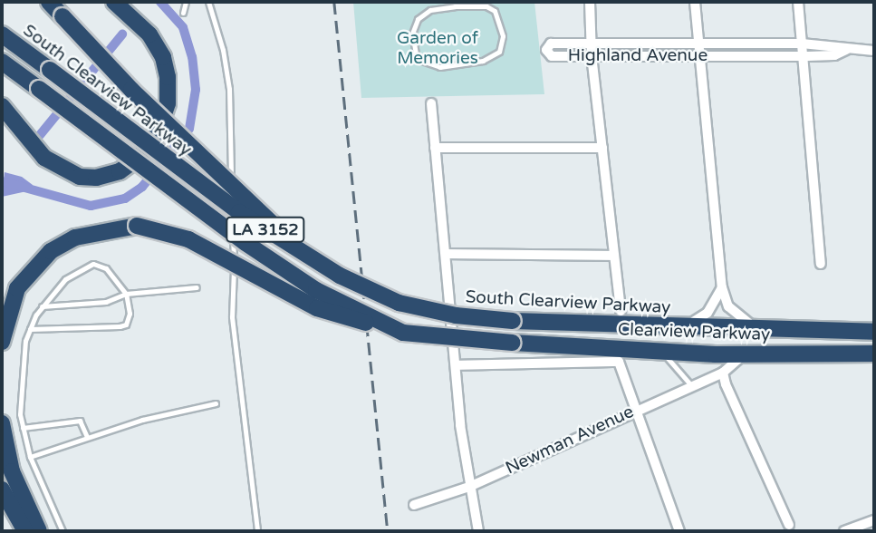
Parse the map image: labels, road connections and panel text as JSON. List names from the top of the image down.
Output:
{
  "streets": {
    "highway": ["South Clearview Parkway", "LA 3152", "Clearview Parkway"],
    "street": ["Highland Avenue", "Newman Avenue"]
  },
  "crossings": [
    ["LA 3152", "Clearview Parkway"]
  ],
  "parks": ["Garden of Memories"]
}
